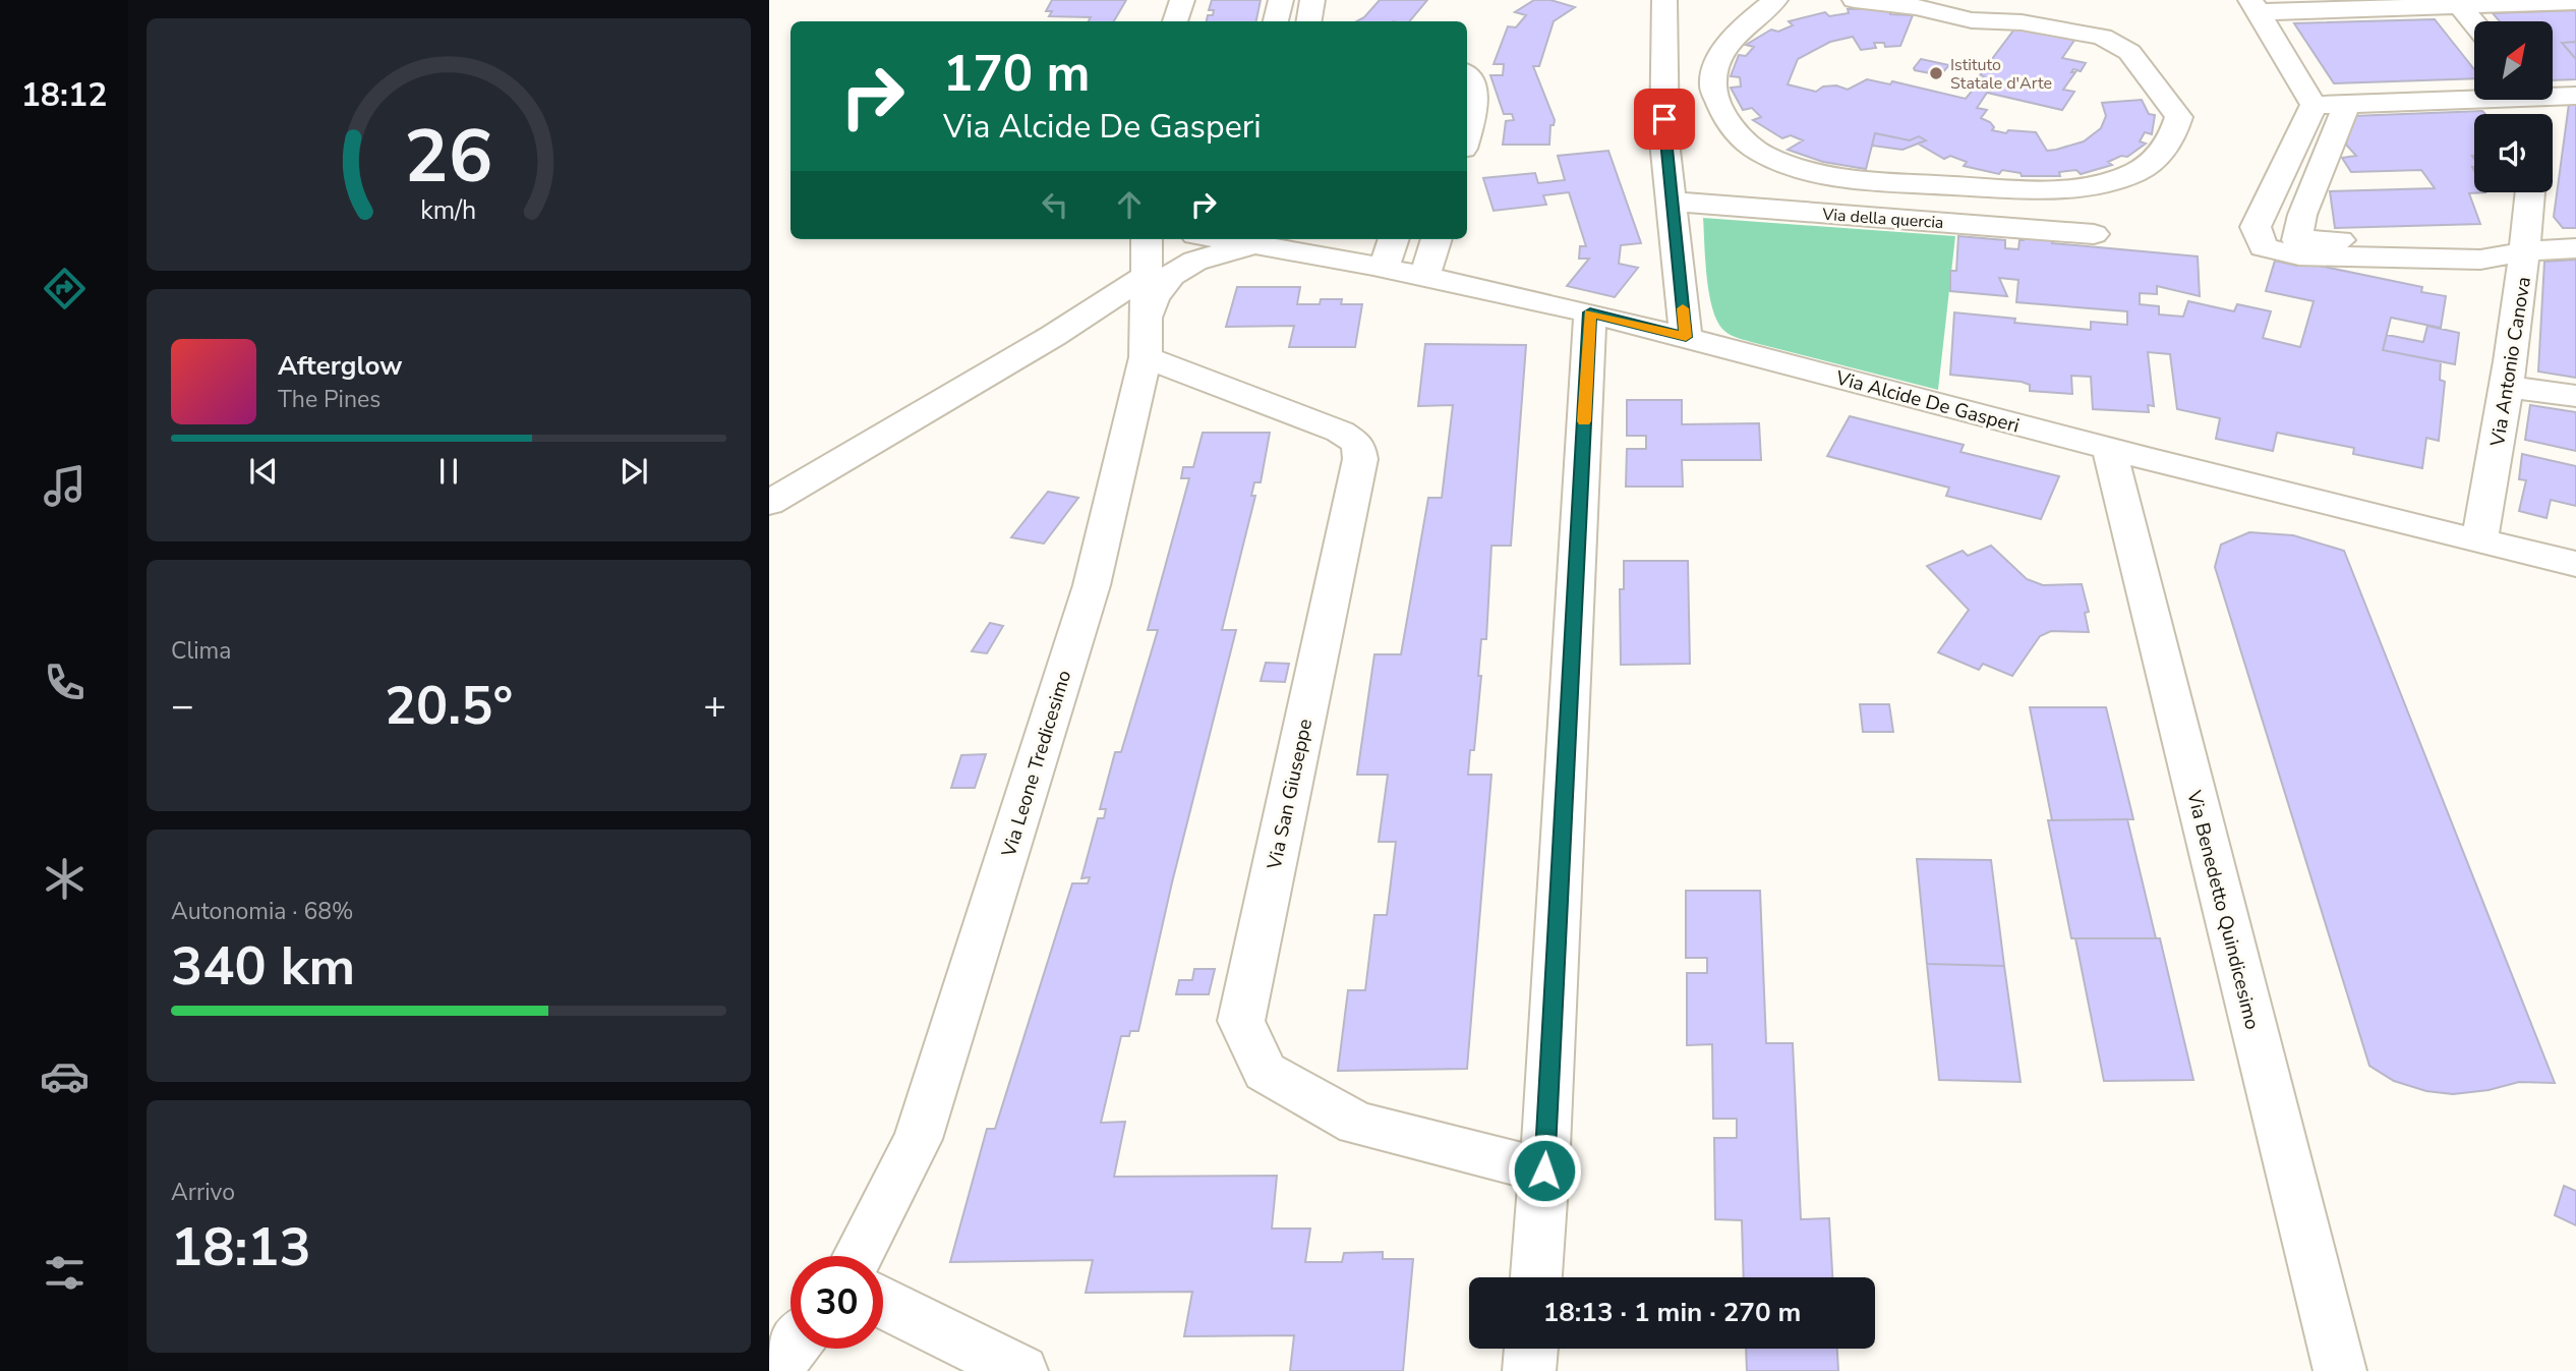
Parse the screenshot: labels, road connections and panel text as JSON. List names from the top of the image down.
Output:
{
  "streets": {
    "street": [
      "Via della quercia",
      "Via Antonio Canova",
      "Via Alcide De Gasperi",
      "Via Leone Tredicesimo",
      "Via San Giuseppe",
      "Via Benedetto Quindicesimo"
    ]
  },
  "crossings": [
    ["Via Antonio Canova", "Via Alcide De Gasperi"],
    ["Via Alcide De Gasperi", "Via Leone Tredicesimo"],
    ["Via Alcide De Gasperi", "Via San Giuseppe"],
    ["Via Alcide De Gasperi", "Via Benedetto Quindicesimo"],
    ["Via Leone Tredicesimo", "Via San Giuseppe"]
  ],
  "places": ["Istituto Statale d'Arte"],
  "north": "top right",
  "page": {
    "tabs": "18:12",
    "turn": ["170 m", "Via Alcide De Gasperi"],
    "song": ["Afterglow", "The Pines"],
    "tile": [
      "Clima",
      ["Autonomia · 68%", "340 km"],
      ["Arrivo", "18:13"]
    ],
    "heat": ["−", "20.5°", "+"],
    "limit": "30",
    "trip": "18:13 · 1 min · 270 m",
    "gauge": ["26", "km/h"]
  }
}
